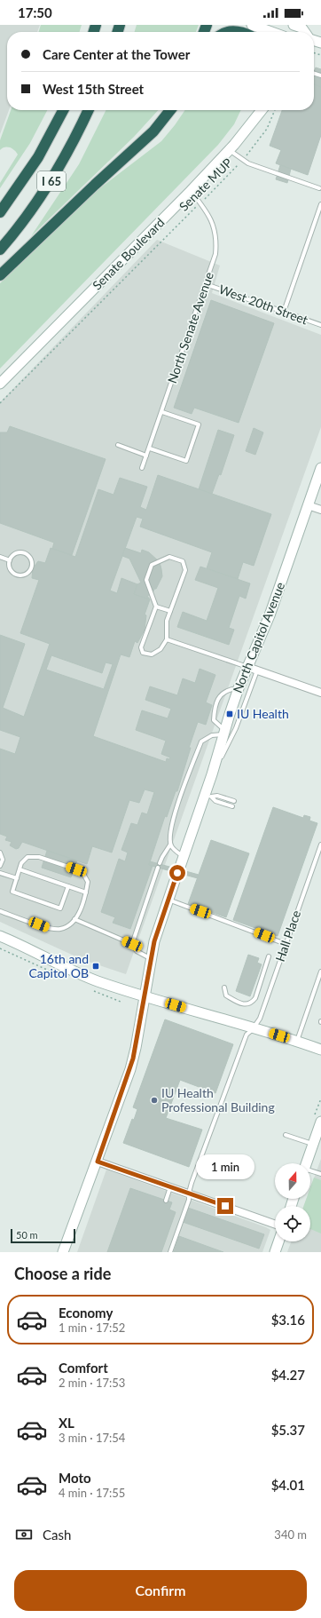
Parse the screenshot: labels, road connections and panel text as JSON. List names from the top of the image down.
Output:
{
  "streets": {
    "highway": ["I 65"],
    "main road": ["Senate Boulevard", "North Capitol Avenue"],
    "lane": ["West 20th Street", "North Senate Avenue", "Hall Place"],
    "path": ["Senate MUP"]
  },
  "crossings": [
    ["Senate MUP", "North Senate Avenue"],
    ["Senate Boulevard", "North Senate Avenue"],
    ["West 20th Street", "North Senate Avenue"]
  ],
  "places": {
    "transit": ["IU Health", "16th and Capitol OB"],
    "other": ["IU Health Professional Building"]
  },
  "scale_bar": "50 m",
  "north": "top",
  "page": {
    "status": "17:50",
    "banner": ["Care Center at the Tower", "West 15th Street"],
    "bubble": "1 min",
    "scale": "50 m",
    "heading": "Choose a ride",
    "list": [
      {
        "name": "Economy",
        "note": "1 min · 17:52",
        "value": "$3.16"
      },
      {
        "name": "Comfort",
        "note": "2 min · 17:53",
        "value": "$4.27"
      },
      {
        "name": "XL",
        "note": "3 min · 17:54",
        "value": "$5.37"
      },
      {
        "name": "Moto",
        "note": "4 min · 17:55",
        "value": "$4.01"
      }
    ],
    "pay": ["Cash", "340 m"],
    "buttons": "Confirm"
  }
}
